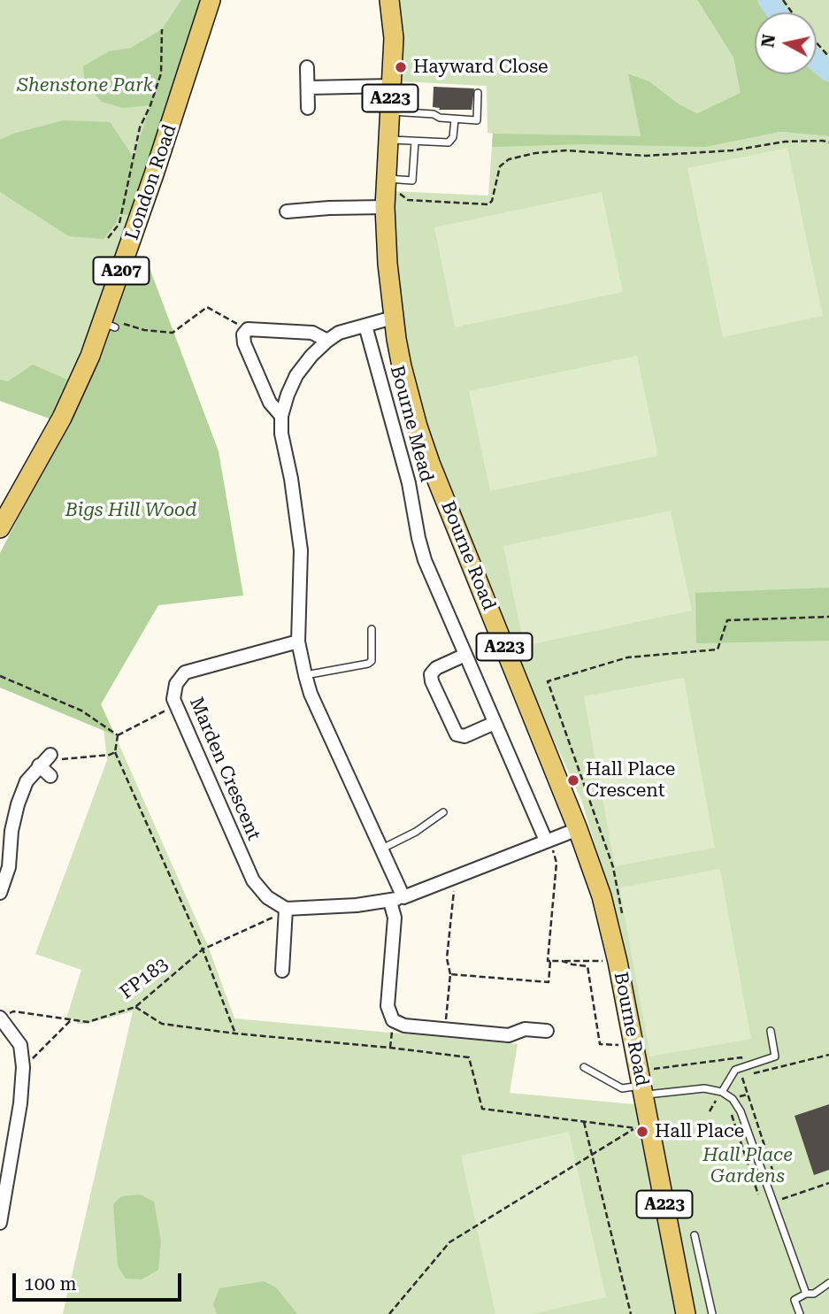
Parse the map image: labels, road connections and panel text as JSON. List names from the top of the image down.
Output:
{
  "streets": {
    "main road": [
      "A223",
      "London Road",
      "A207",
      "Bourne Road"
    ],
    "street": ["Bourne Mead", "Marden Crescent"],
    "path": ["FP183"]
  },
  "crossings": [
    ["Marden Crescent", "FP183"]
  ],
  "parks": ["Shenstone Park", "Bigs Hill Wood", "Hall Place Gardens"],
  "places": ["Hayward Close", "Hall Place Crescent", "Hall Place"],
  "scale_bar": "100 m",
  "north": "left"
}
